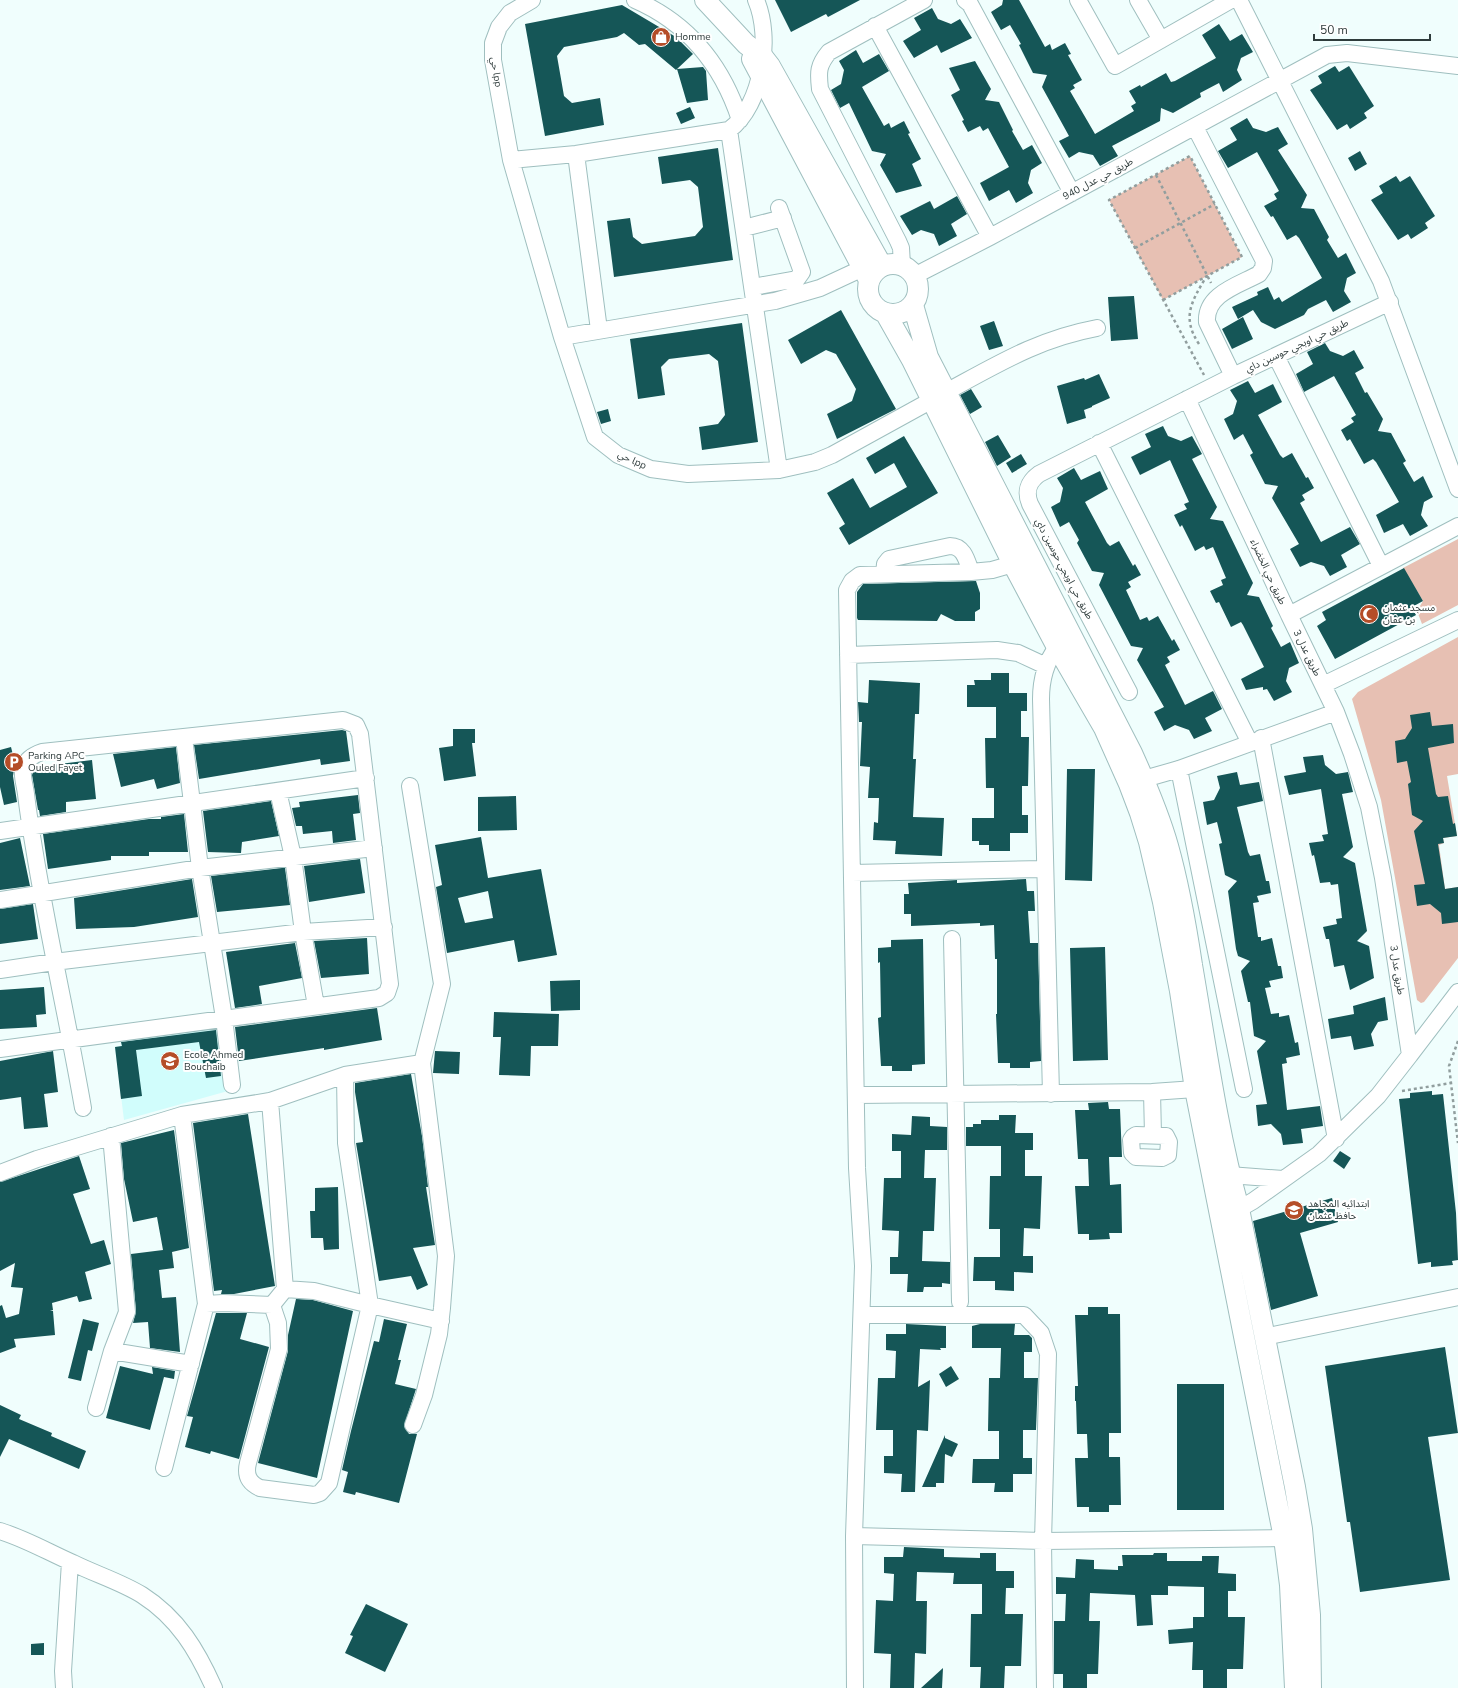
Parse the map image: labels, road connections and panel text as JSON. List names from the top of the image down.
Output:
{
  "streets": {
    "street": [
      "حي lpp",
      "طريق حي عدل 940",
      "طريق حي اوبجي حوسين داي",
      "طريق حي الخضراء",
      "طريق عدل 3"
    ]
  },
  "crossings": [
    ["طريق حي اوبجي حوسين داي", "طريق حي الخضراء"],
    ["طريق حي الخضراء", "طريق عدل 3"]
  ],
  "places": {
    "shop": ["Homme"],
    "mosque": ["مسجد عثمان بن عفان"],
    "parking": ["Parking APC Ouled Fayet"],
    "school or university": ["Ecole Ahmed Bouchaib", "ابتدائيه المجاهد حافظ عثمان"]
  },
  "scale_bar": "50 m"
}
